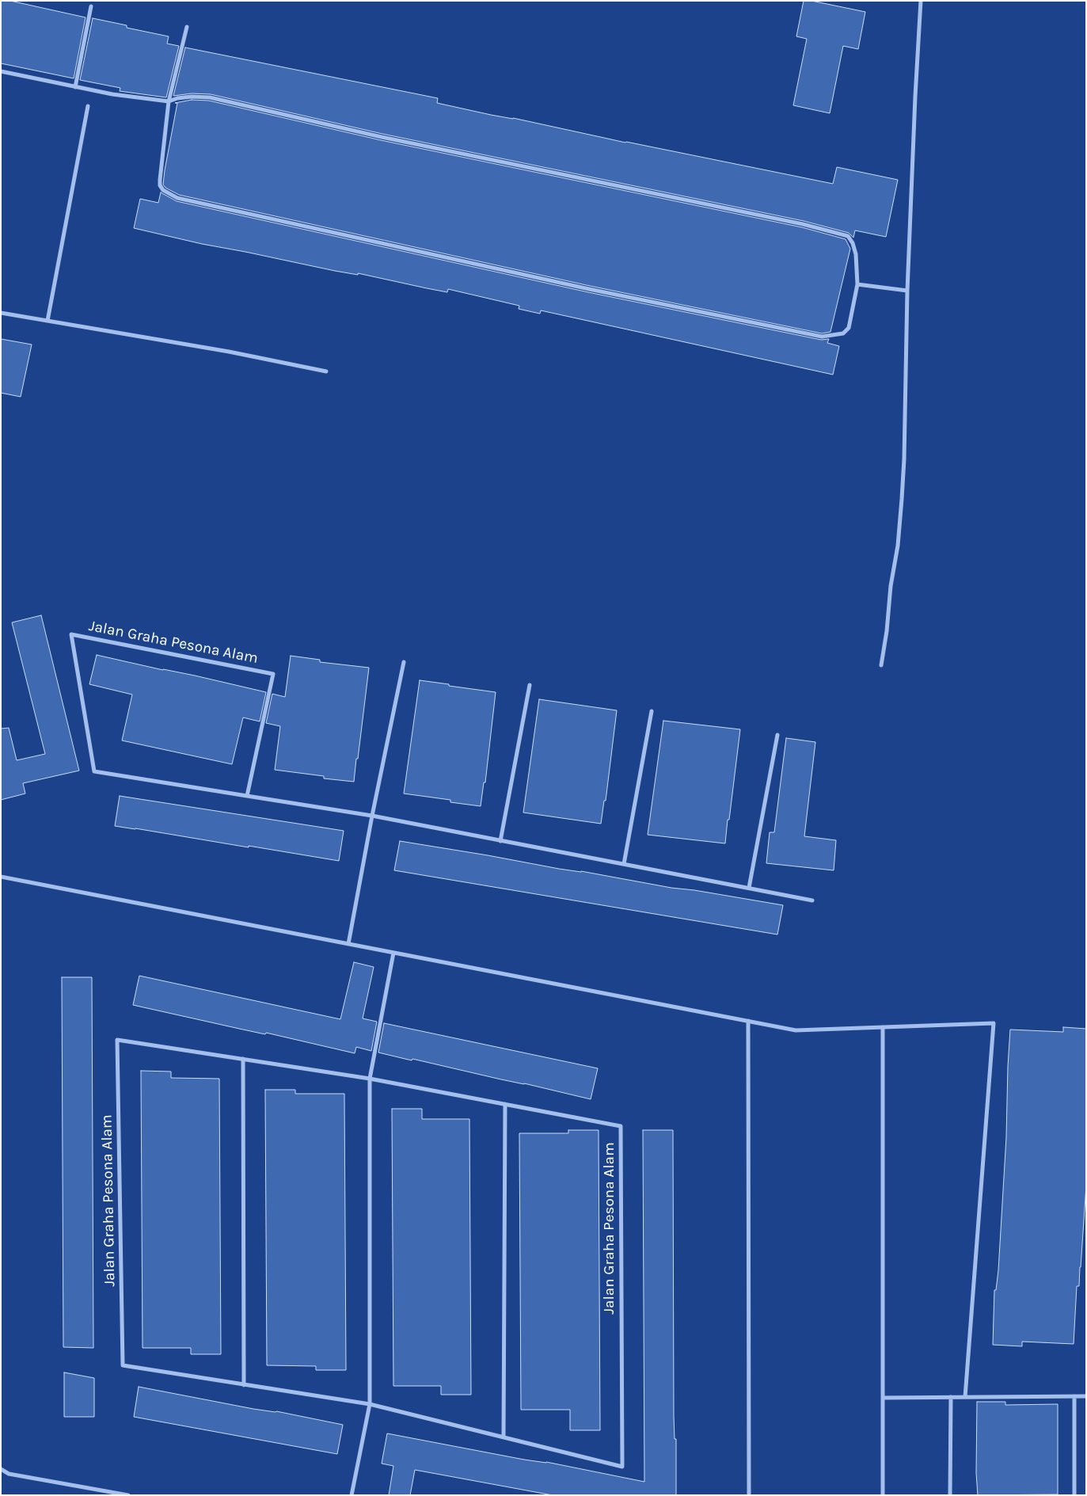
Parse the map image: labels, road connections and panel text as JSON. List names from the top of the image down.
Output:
{
  "streets": {
    "street": ["Jalan Graha Pesona Alam"]
  }
}
